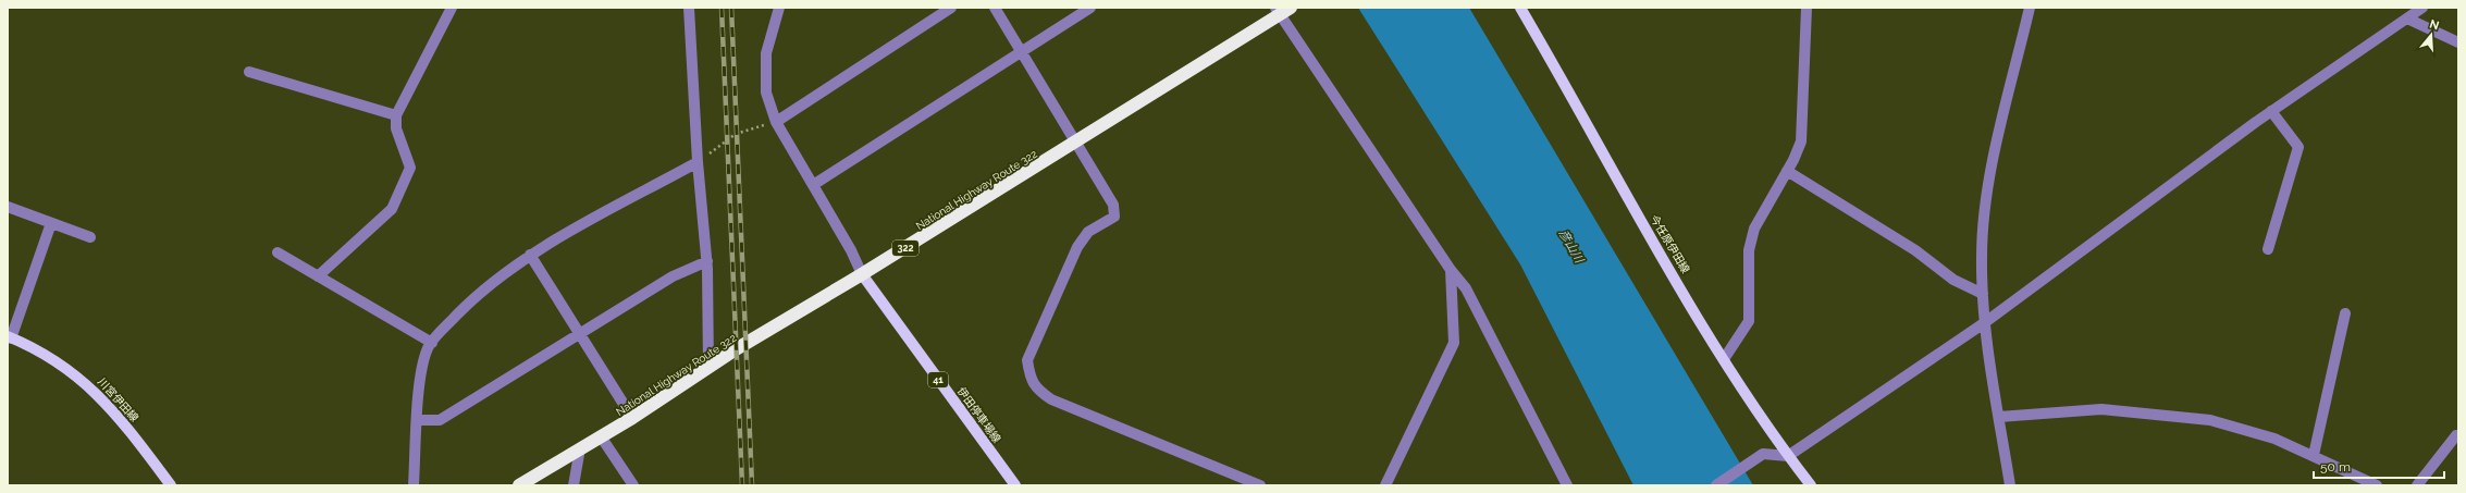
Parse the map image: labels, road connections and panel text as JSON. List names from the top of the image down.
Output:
{
  "streets": {
    "highway": ["National Highway Route 322", "322"],
    "main road": [
      "今任原伊田線",
      "41",
      "川宮伊田線",
      "伊田停車場線"
    ]
  },
  "crossings": [
    ["National Highway Route 322", "伊田停車場線"]
  ],
  "water": ["彦山川"],
  "scale_bar": "50 m",
  "north": "top"
}
